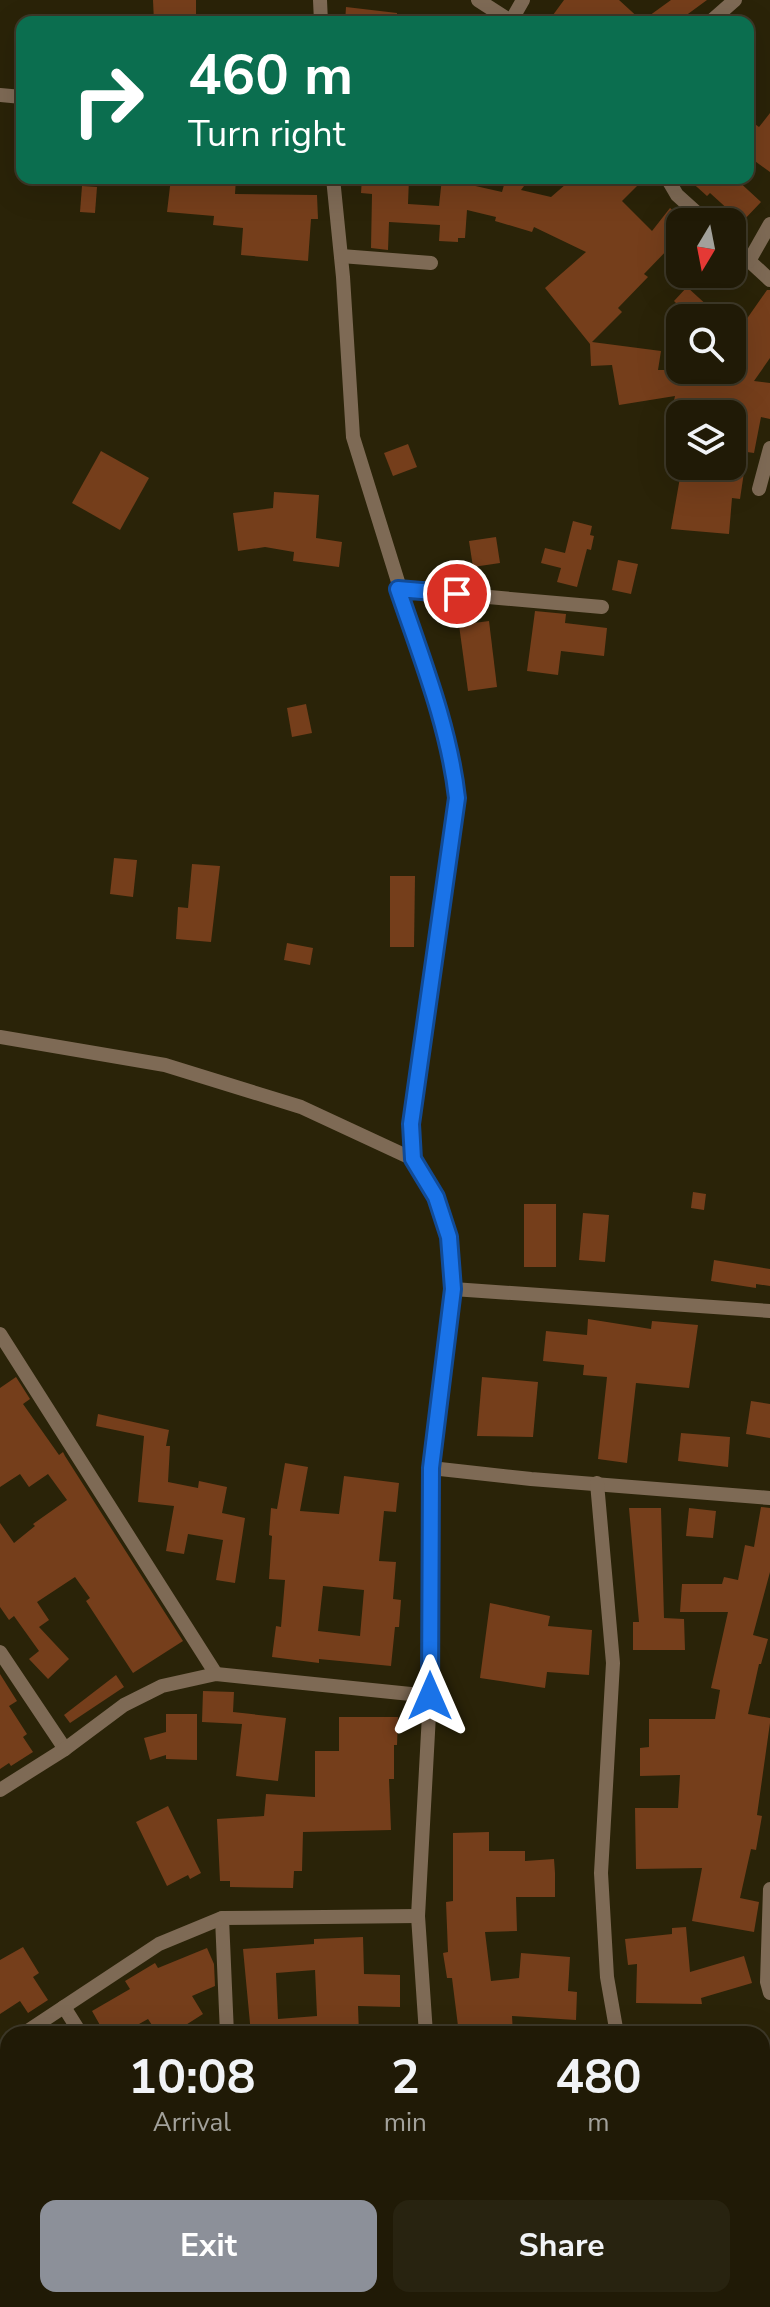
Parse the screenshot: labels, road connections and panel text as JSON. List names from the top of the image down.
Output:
{
  "north": "bottom",
  "page": {
    "turn": ["460 m", "Turn right"],
    "eta": [
      "10:08",
      "Arrival",
      "2",
      "min",
      "480",
      "m"
    ],
    "buttons": ["Exit", "Share"]
  }
}
